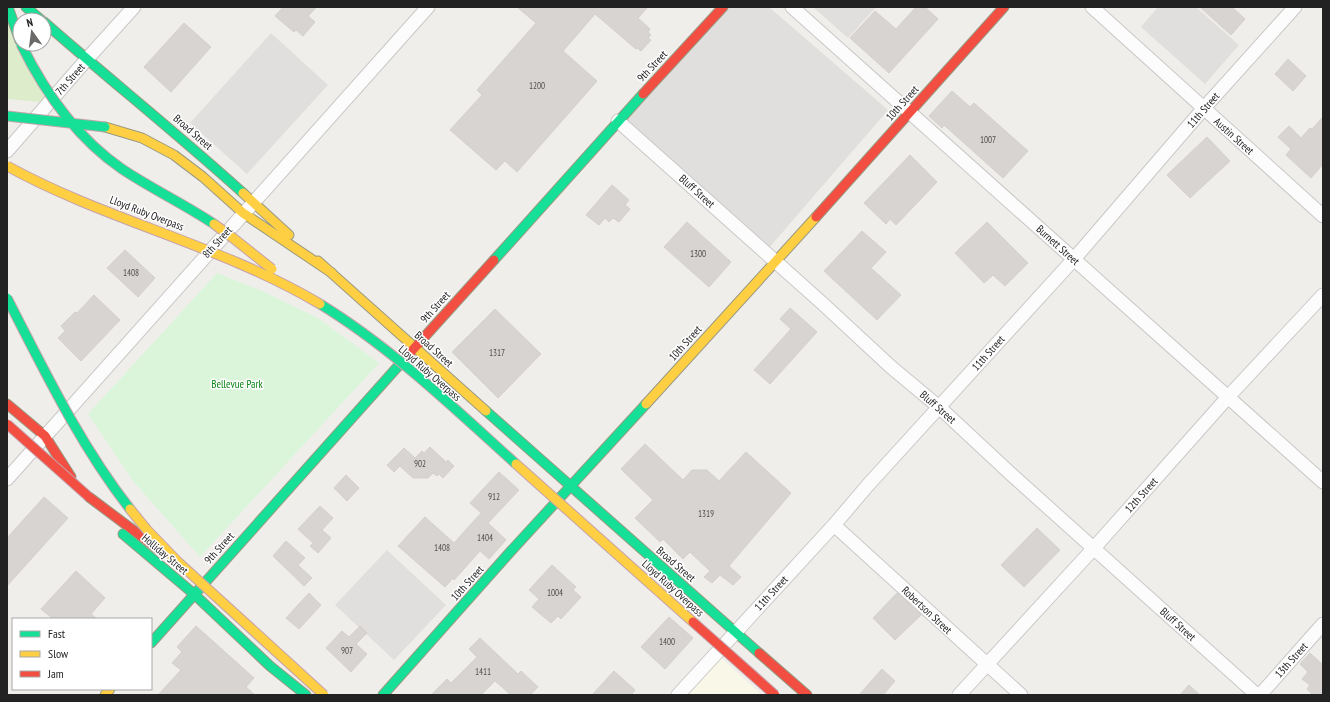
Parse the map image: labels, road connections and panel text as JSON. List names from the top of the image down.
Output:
{
  "streets": {
    "main road": [
      "9th Street",
      "10th Street",
      "Broad Street",
      "Lloyd Ruby Overpass",
      "Holliday Street"
    ],
    "street": [
      "7th Street",
      "11th Street",
      "Austin Street",
      "Bluff Street",
      "8th Street",
      "Burnett Street",
      "12th Street",
      "Robertson Street",
      "13th Street"
    ]
  },
  "crossings": [
    ["9th Street", "Broad Street"],
    ["9th Street", "Bluff Street"],
    ["9th Street", "Holliday Street"],
    ["7th Street", "Broad Street"],
    ["10th Street", "Broad Street"],
    ["10th Street", "Bluff Street"],
    ["10th Street", "Burnett Street"],
    ["11th Street", "Broad Street"],
    ["11th Street", "Austin Street"],
    ["11th Street", "Bluff Street"],
    ["11th Street", "Burnett Street"],
    ["11th Street", "Robertson Street"],
    ["Broad Street", "8th Street"],
    ["Bluff Street", "12th Street"],
    ["Bluff Street", "13th Street"],
    ["8th Street", "Holliday Street"],
    ["Burnett Street", "12th Street"],
    ["12th Street", "Robertson Street"]
  ],
  "parks": ["Bellevue Park"],
  "house_numbers": [
    "1200",
    "1007",
    "1300",
    "1408",
    "1317",
    "902",
    "912",
    "1319",
    "1404",
    "1408",
    "1004",
    "1400",
    "907",
    "1411"
  ],
  "legend": ["Fast", "Slow", "Jam"],
  "north": "top"
}
